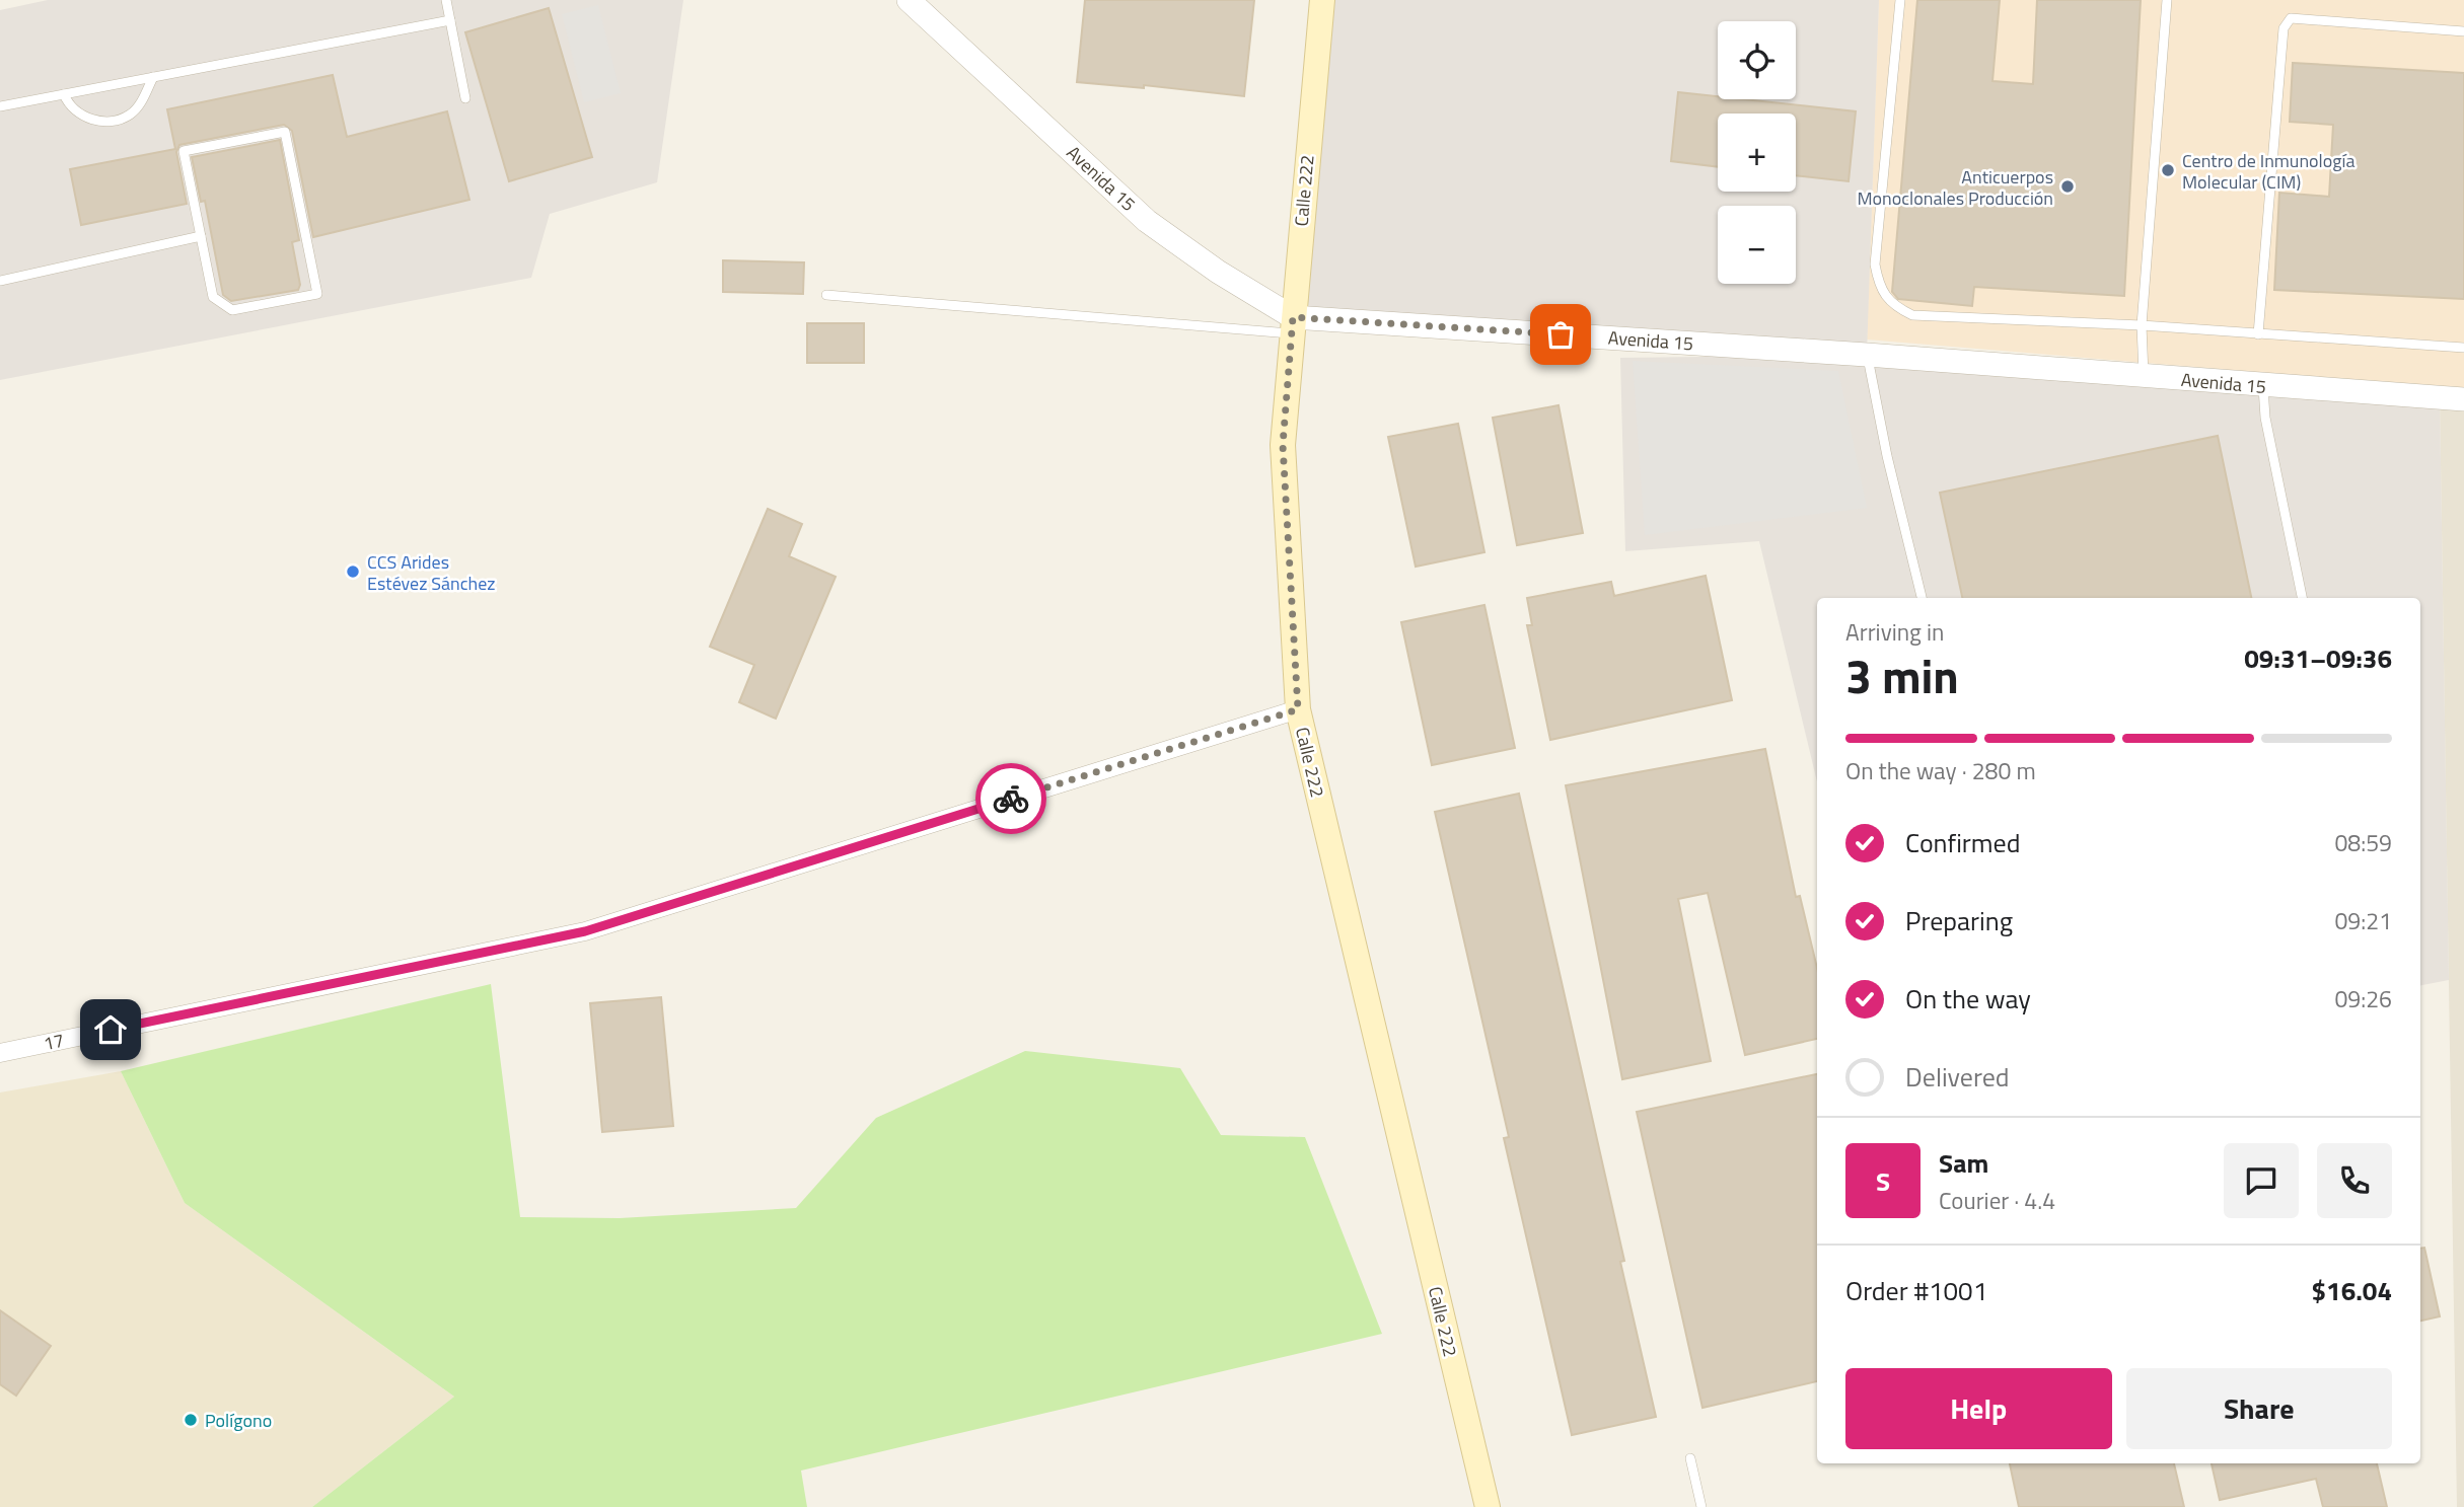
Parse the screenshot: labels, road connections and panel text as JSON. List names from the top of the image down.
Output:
{
  "streets": {
    "main road": ["Calle 222"],
    "street": ["Avenida 15", "17"]
  },
  "crossings": [
    ["Avenida 15", "Calle 222"],
    ["Calle 222", "17"]
  ],
  "places": [
    "Centro de Inmunología Molecular (CIM)",
    "Anticuerpos Monoclonales Producción",
    "CCS Arides Estévez Sánchez",
    "Polígono"
  ],
  "page": {
    "map_buttons": ["+", "−"],
    "heading": ["3 min", "Arriving in", "09:31–09:36"],
    "panel": [
      "Sam",
      "Courier · 4.4",
      "Order #1001",
      "$16.04"
    ],
    "bar": "On the way · 280 m",
    "list": [
      ["Confirmed", "08:59"],
      ["Preparing", "09:21"],
      ["On the way", "09:26"],
      "Delivered"
    ],
    "round": "S",
    "buttons": ["Help", "Share"]
  }
}
